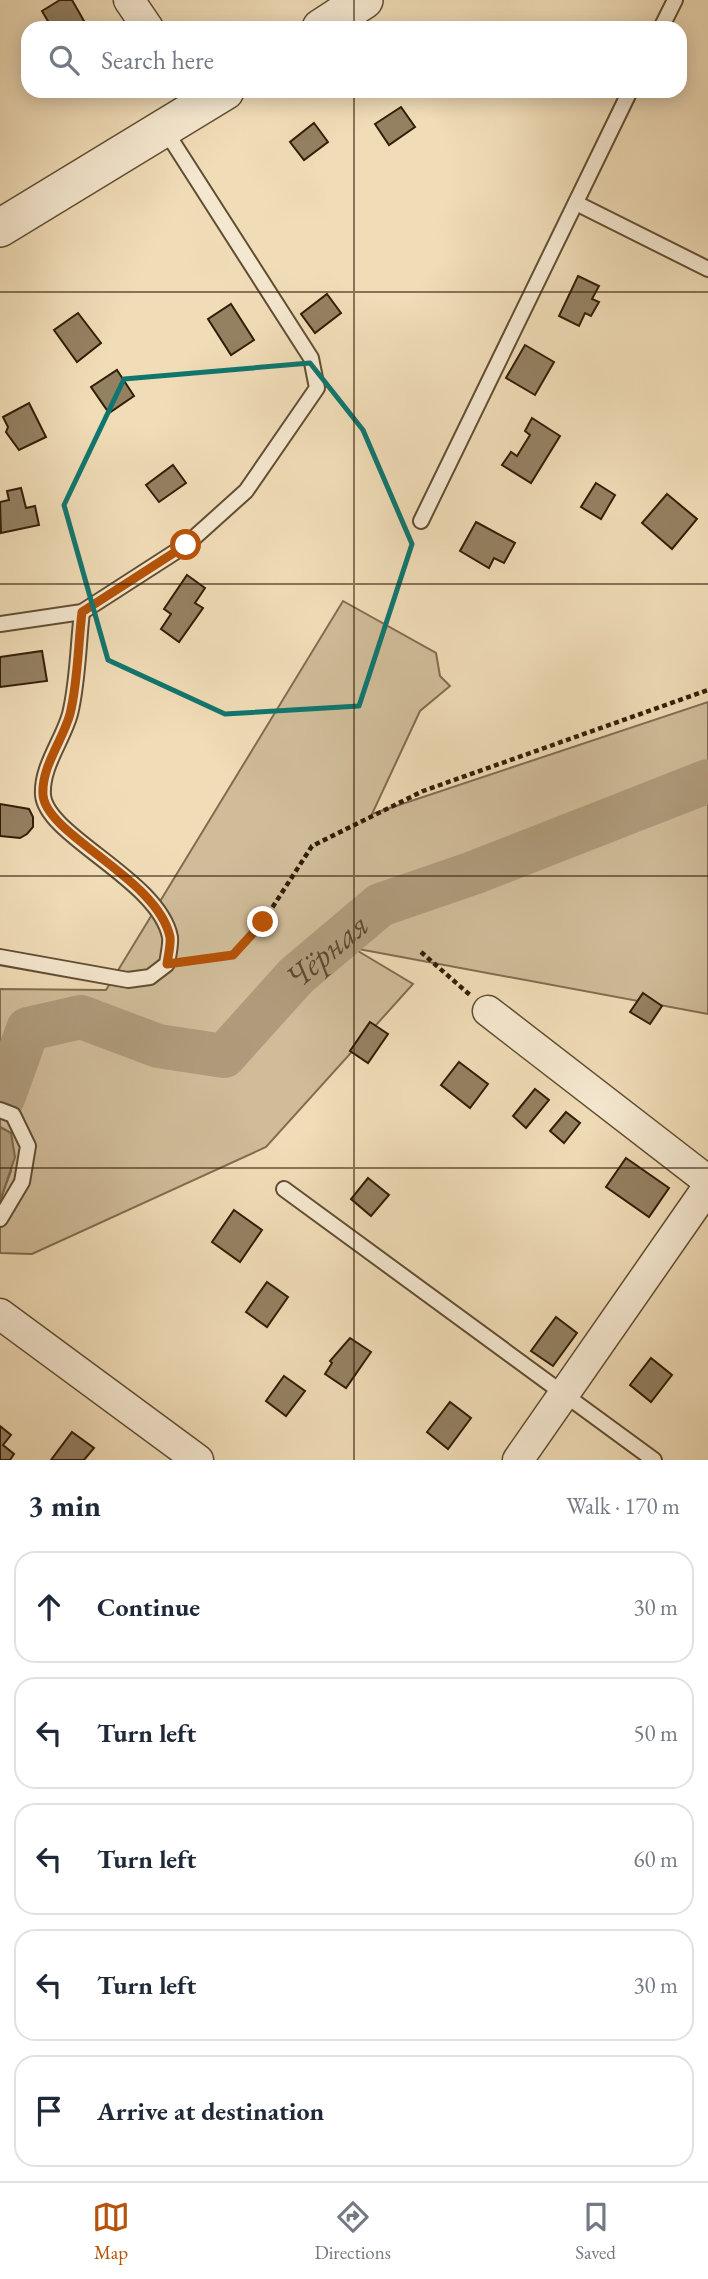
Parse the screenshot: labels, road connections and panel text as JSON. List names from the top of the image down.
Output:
{
  "water": ["Чёрная"],
  "page": {
    "search": "Search here",
    "heading": ["3 min", "Walk · 170 m"],
    "list": [
      ["Continue", "30 m"],
      ["Turn left", "50 m"],
      ["Turn left", "60 m"],
      ["Turn left", "30 m"],
      "Arrive at destination"
    ],
    "nav": ["Map", "Directions", "Saved"]
  }
}
